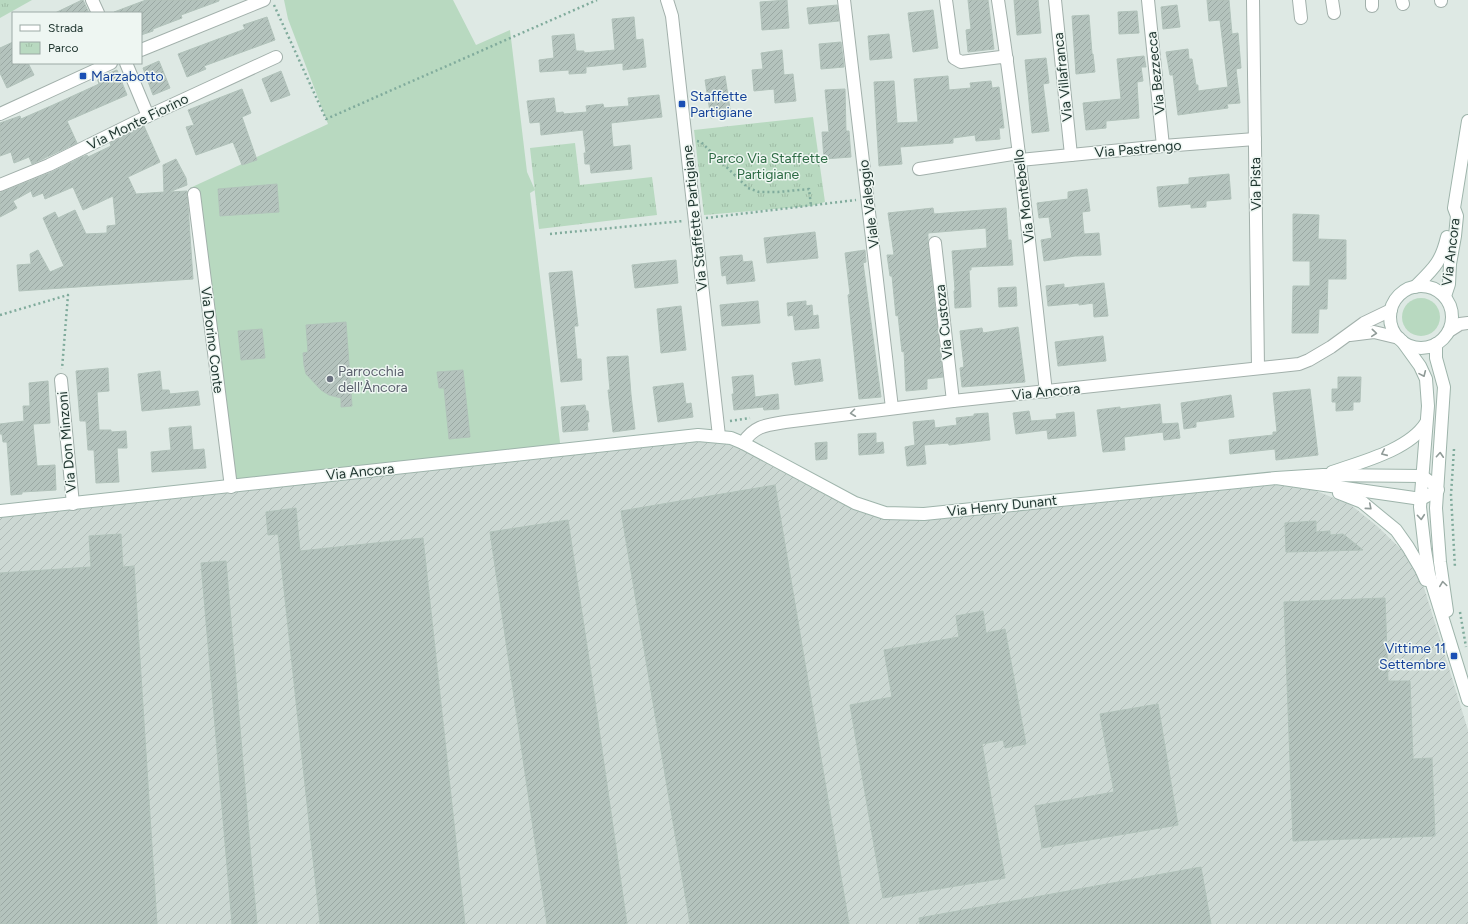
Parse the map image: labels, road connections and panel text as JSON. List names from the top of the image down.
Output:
{
  "streets": {
    "street": [
      "Via Bezzecca",
      "Via Villafranca",
      "Via Monte Fiorino",
      "Via Pastrengo",
      "Via Pista",
      "Via Montebello",
      "Viale Valeggio",
      "Via Staffette Partigiane",
      "Via Ancora",
      "Via Custoza",
      "Via Dorino Conte",
      "Via Don Minzoni",
      "Via Henry Dunant"
    ]
  },
  "crossings": [
    ["Via Bezzecca", "Via Pastrengo"],
    ["Via Villafranca", "Via Pastrengo"],
    ["Via Pastrengo", "Via Pista"],
    ["Via Pastrengo", "Via Montebello"],
    ["Via Pista", "Via Ancora"],
    ["Via Montebello", "Via Ancora"],
    ["Viale Valeggio", "Via Ancora"],
    ["Via Staffette Partigiane", "Via Ancora"],
    ["Via Ancora", "Via Custoza"],
    ["Via Ancora", "Via Dorino Conte"],
    ["Via Ancora", "Via Don Minzoni"],
    ["Via Ancora", "Via Henry Dunant"]
  ],
  "parks": ["Parco Via Staffette Partigiane"],
  "places": {
    "transit": ["Marzabotto", "Staffette Partigiane", "Vittime 11 Settembre"],
    "other": ["Parrocchia dell'Àncora"]
  },
  "legend": ["Strada", "Parco"]
}
